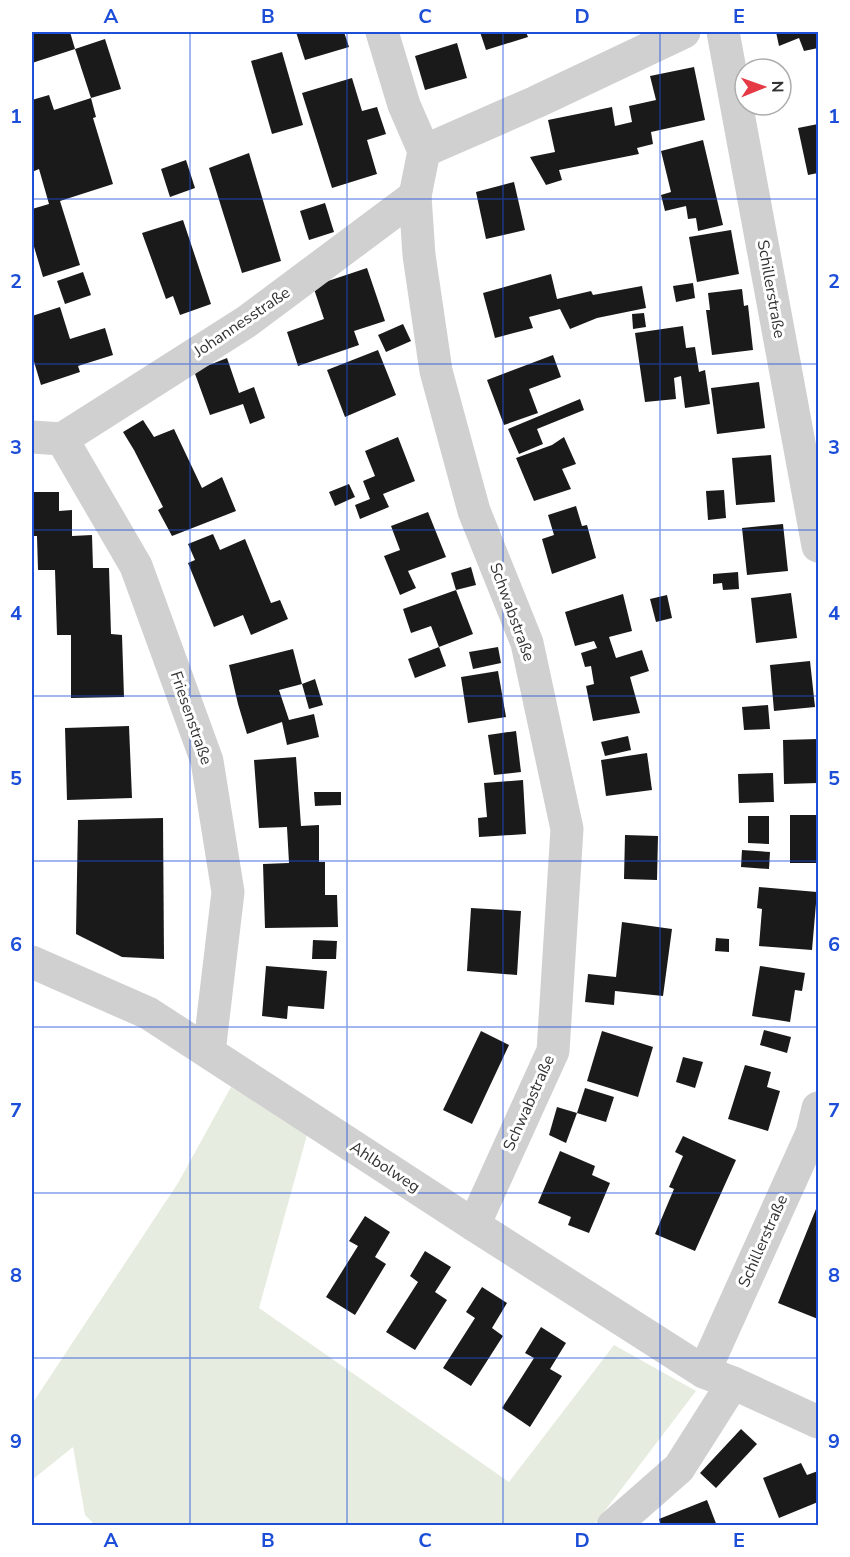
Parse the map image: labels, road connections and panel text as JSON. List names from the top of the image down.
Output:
{
  "streets": {
    "street": [
      "Schillerstraße",
      "Johannesstraße",
      "Schwabstraße",
      "Friesenstraße",
      "Ahlbolweg"
    ]
  },
  "crossings": [
    ["Schillerstraße", "Ahlbolweg"],
    ["Johannesstraße", "Schwabstraße"],
    ["Johannesstraße", "Friesenstraße"],
    ["Schwabstraße", "Ahlbolweg"],
    ["Friesenstraße", "Ahlbolweg"]
  ],
  "north": "right",
  "grid": {
    "columns": [
      "A",
      "B",
      "C",
      "D",
      "E"
    ],
    "rows": [
      "1",
      "2",
      "3",
      "4",
      "5",
      "6",
      "7",
      "8",
      "9"
    ]
  }
}
